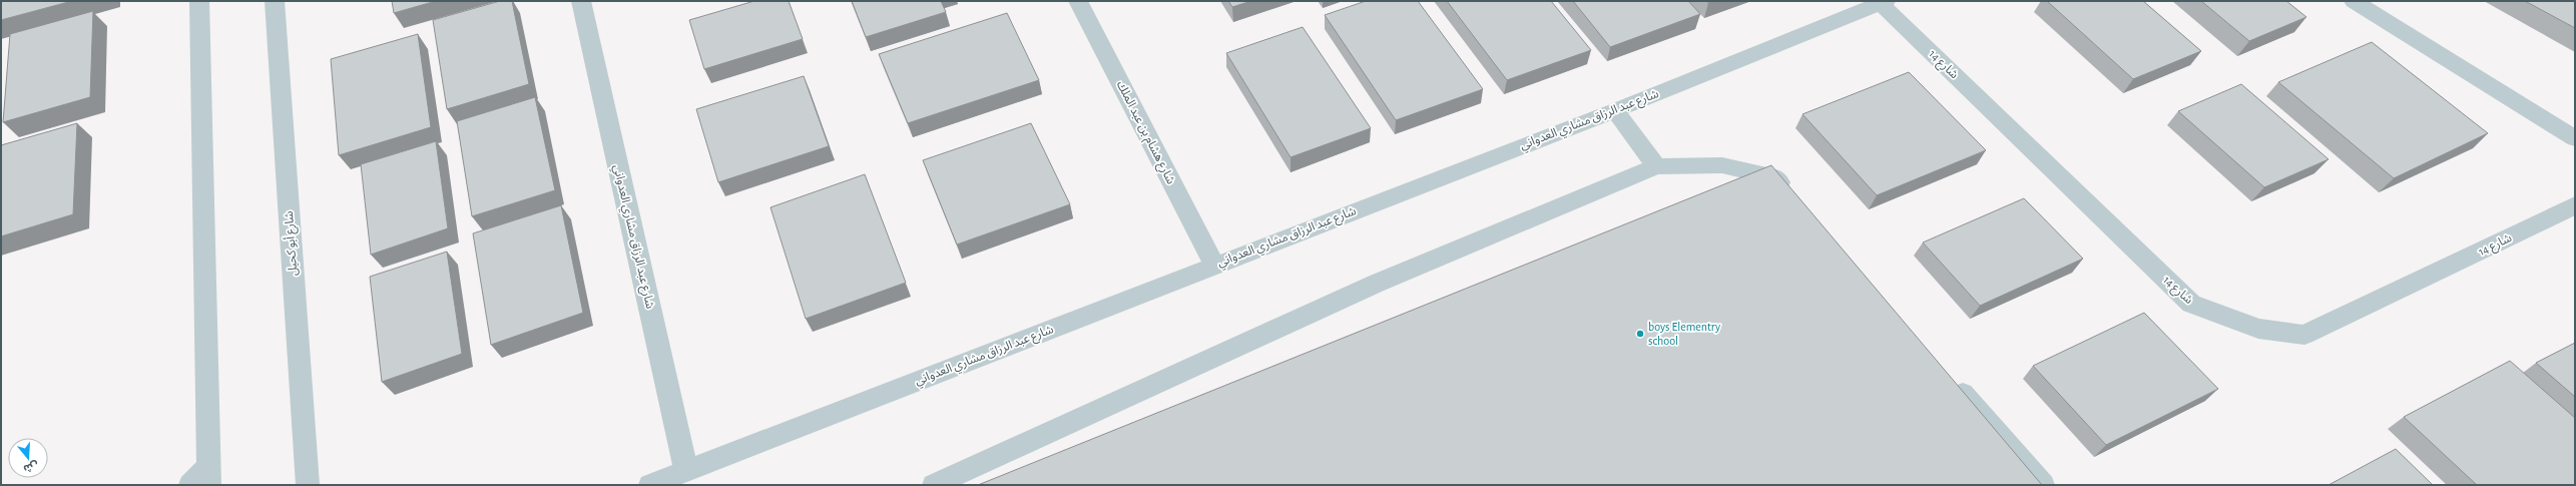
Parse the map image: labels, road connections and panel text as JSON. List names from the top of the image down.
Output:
{
  "streets": {
    "street": [
      "شارع 14",
      "شارع عبد الرزاق مشاري العدواني",
      "شارع هشام بن عبد الملك",
      "شارع أبو كحيل"
    ]
  },
  "crossings": [
    ["شارع 14", "شارع عبد الرزاق مشاري العدواني"],
    ["شارع عبد الرزاق مشاري العدواني", "شارع هشام بن عبد الملك"]
  ],
  "places": ["boys Elementry school"],
  "north": "bottom"
}
